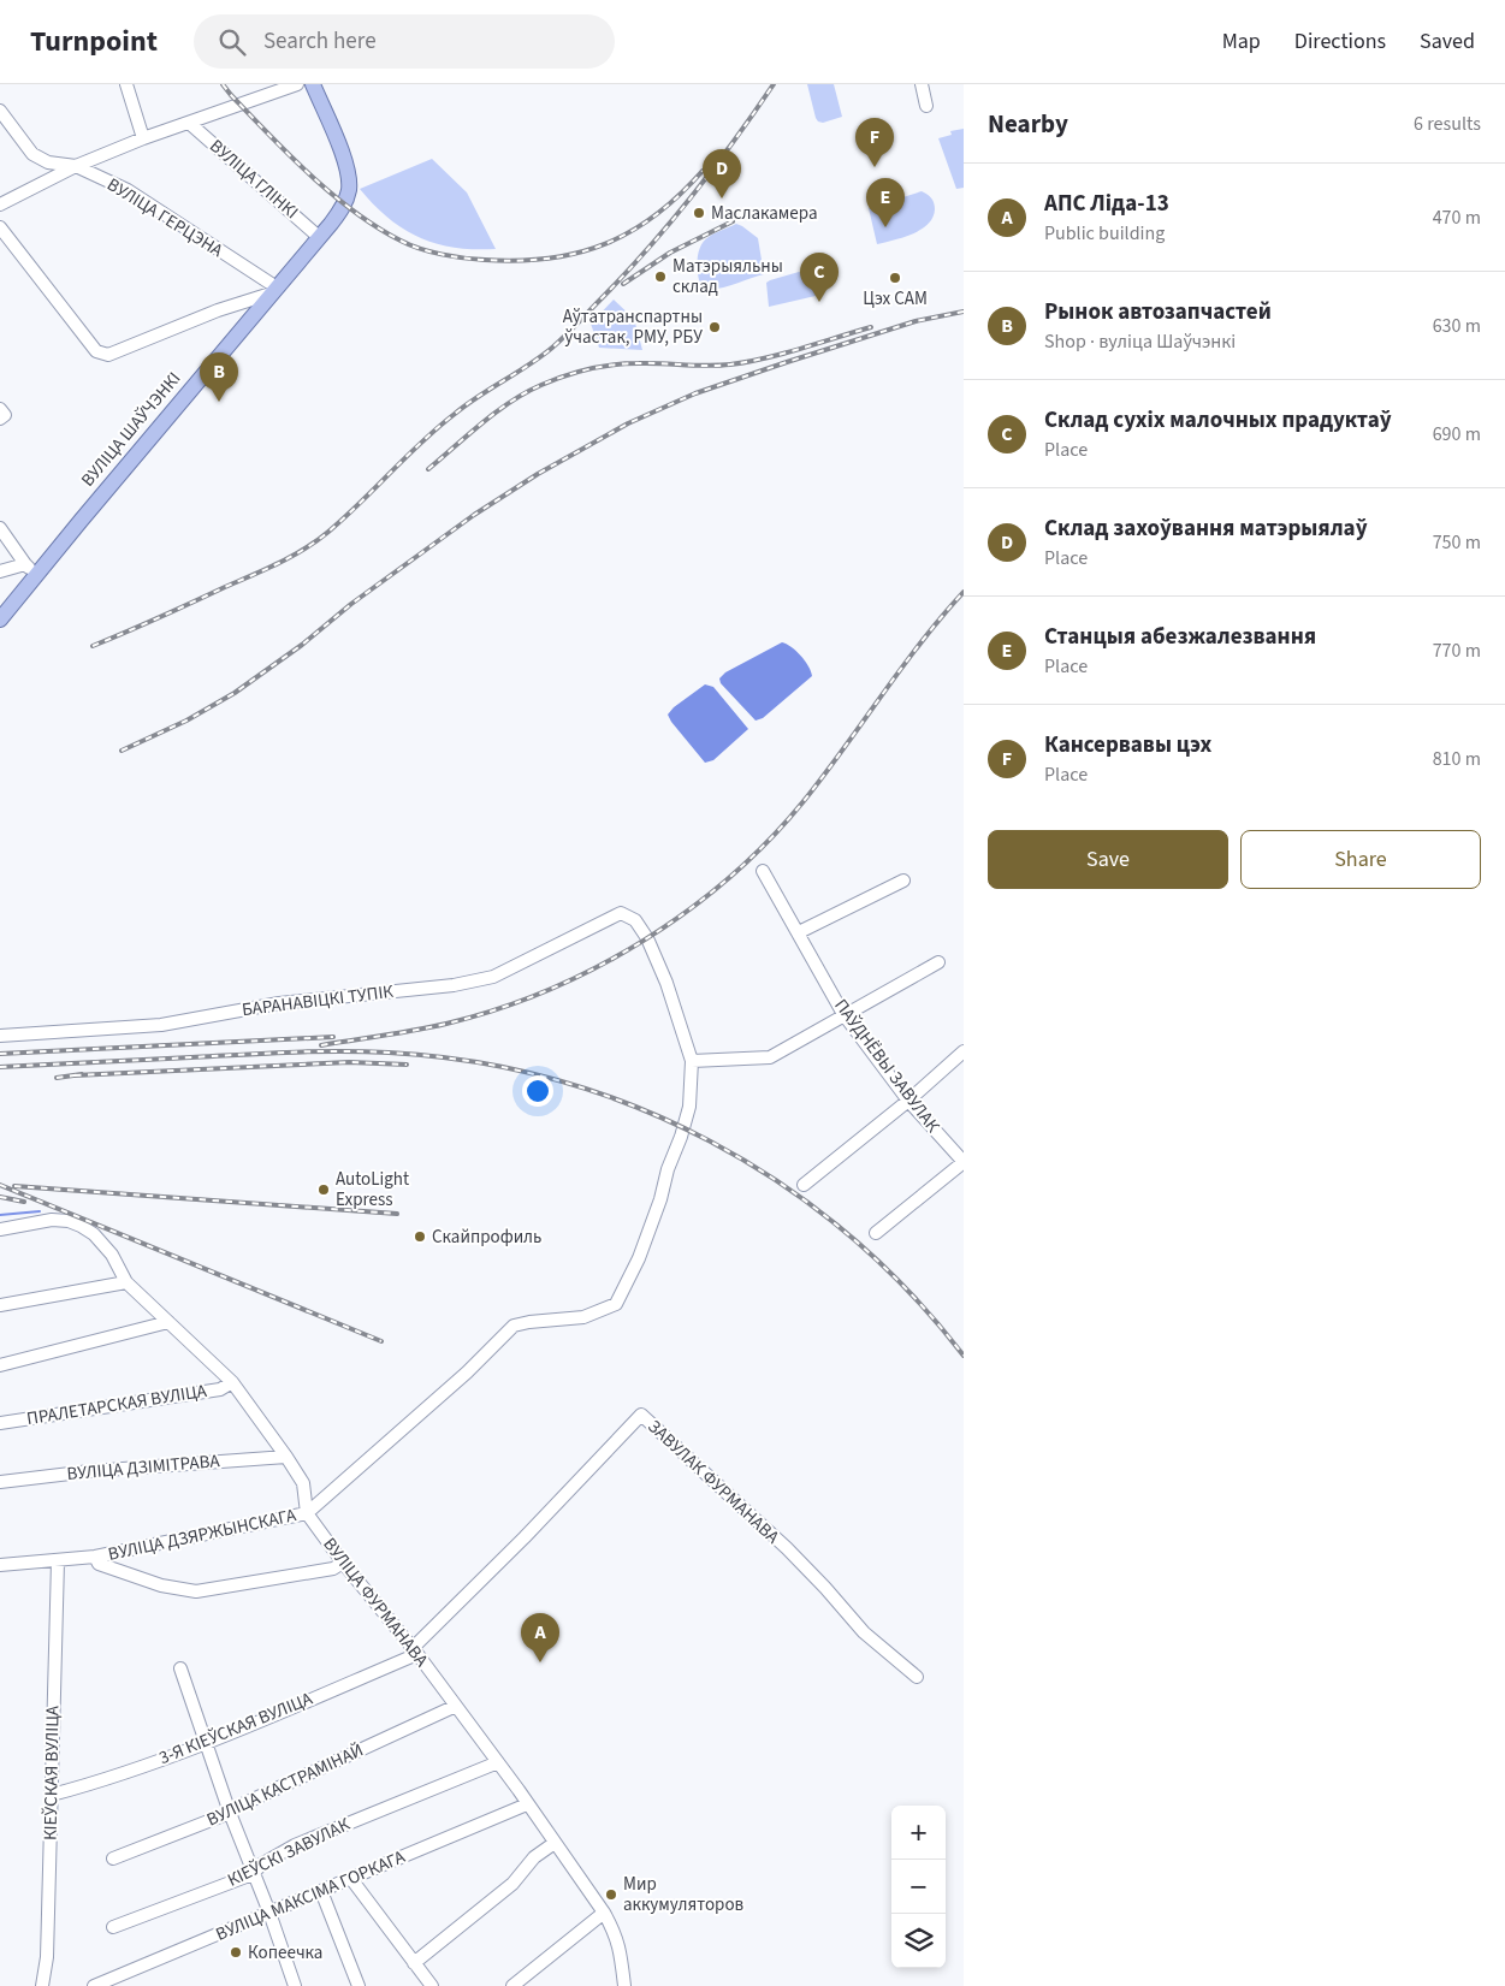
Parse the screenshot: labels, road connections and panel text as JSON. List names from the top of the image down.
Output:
{
  "streets": {
    "main road": ["ВУЛІЦА ШАЎЧЭНКІ"],
    "street": [
      "ВУЛІЦА ГЛІНКІ",
      "ВУЛІЦА ГЕРЦЭНА",
      "БАРАНАВІЦКІ ТУПІК",
      "ПАЎДНЁВЫ ЗАВУЛАК",
      "ПРАЛЕТАРСКАЯ ВУЛІЦА",
      "ВУЛІЦА ДЗІМІТРАВА",
      "ЗАВУЛАК ФУРМАНАВА",
      "ВУЛІЦА ДЗЯРЖЫНСКАГА",
      "ВУЛІЦА ФУРМАНАВА",
      "3-Я КІЕЎСКАЯ ВУЛІЦА",
      "КІЕЎСКАЯ ВУЛІЦА",
      "ВУЛІЦА КАСТРАМІНАЙ",
      "КІЕЎСКІ ЗАВУЛАК",
      "ВУЛІЦА МАКСІМА ГОРКАГА"
    ]
  },
  "crossings": [
    ["ВУЛІЦА ГЛІНКІ", "ВУЛІЦА ШАЎЧЭНКІ"],
    ["ВУЛІЦА ГЕРЦЭНА", "ВУЛІЦА ШАЎЧЭНКІ"],
    ["БАРАНАВІЦКІ ТУПІК", "ВУЛІЦА ДЗЯРЖЫНСКАГА"],
    ["ПРАЛЕТАРСКАЯ ВУЛІЦА", "ВУЛІЦА ФУРМАНАВА"],
    ["ВУЛІЦА ДЗІМІТРАВА", "ВУЛІЦА ФУРМАНАВА"],
    ["ЗАВУЛАК ФУРМАНАВА", "ВУЛІЦА ФУРМАНАВА"],
    ["ЗАВУЛАК ФУРМАНАВА", "3-Я КІЕЎСКАЯ ВУЛІЦА"],
    ["ВУЛІЦА ДЗЯРЖЫНСКАГА", "ВУЛІЦА ФУРМАНАВА"],
    ["ВУЛІЦА ДЗЯРЖЫНСКАГА", "КІЕЎСКАЯ ВУЛІЦА"],
    ["ВУЛІЦА ФУРМАНАВА", "3-Я КІЕЎСКАЯ ВУЛІЦА"],
    ["ВУЛІЦА ФУРМАНАВА", "ВУЛІЦА КАСТРАМІНАЙ"],
    ["ВУЛІЦА ФУРМАНАВА", "КІЕЎСКІ ЗАВУЛАК"],
    ["ВУЛІЦА ФУРМАНАВА", "ВУЛІЦА МАКСІМА ГОРКАГА"],
    ["3-Я КІЕЎСКАЯ ВУЛІЦА", "КІЕЎСКАЯ ВУЛІЦА"]
  ],
  "places": [
    "Маслакамера",
    "Матэрыяльны склад",
    "Цэх САМ",
    "Аўтатранспартны ўчастак, РМУ, РБУ",
    "AutoLight Express",
    "Скайпрофиль",
    "Мир аккумуляторов",
    "Копеечка"
  ],
  "page": {
    "header": "Turnpoint",
    "search": "Search here",
    "nav": ["Map", "Directions", "Saved"],
    "heading": ["Nearby", "6 results"],
    "pins": [
      "F",
      "D",
      "E",
      "C",
      "B",
      "A"
    ],
    "list": [
      {
        "mark": "A",
        "name": "АПС Ліда-13",
        "note": "Public building",
        "value": "470 m"
      },
      {
        "mark": "B",
        "name": "Рынок автозапчастей",
        "note": "Shop · вуліца Шаўчэнкі",
        "value": "630 m"
      },
      {
        "mark": "C",
        "name": "Склад сухіх малочных прадуктаў",
        "note": "Place",
        "value": "690 m"
      },
      {
        "mark": "D",
        "name": "Склад захоўвання матэрыялаў",
        "note": "Place",
        "value": "750 m"
      },
      {
        "mark": "E",
        "name": "Станцыя абезжалезвання",
        "note": "Place",
        "value": "770 m"
      },
      {
        "mark": "F",
        "name": "Кансервавы цэх",
        "note": "Place",
        "value": "810 m"
      }
    ],
    "buttons": ["Save", "Share"],
    "map_buttons": ["+", "−"]
  }
}
